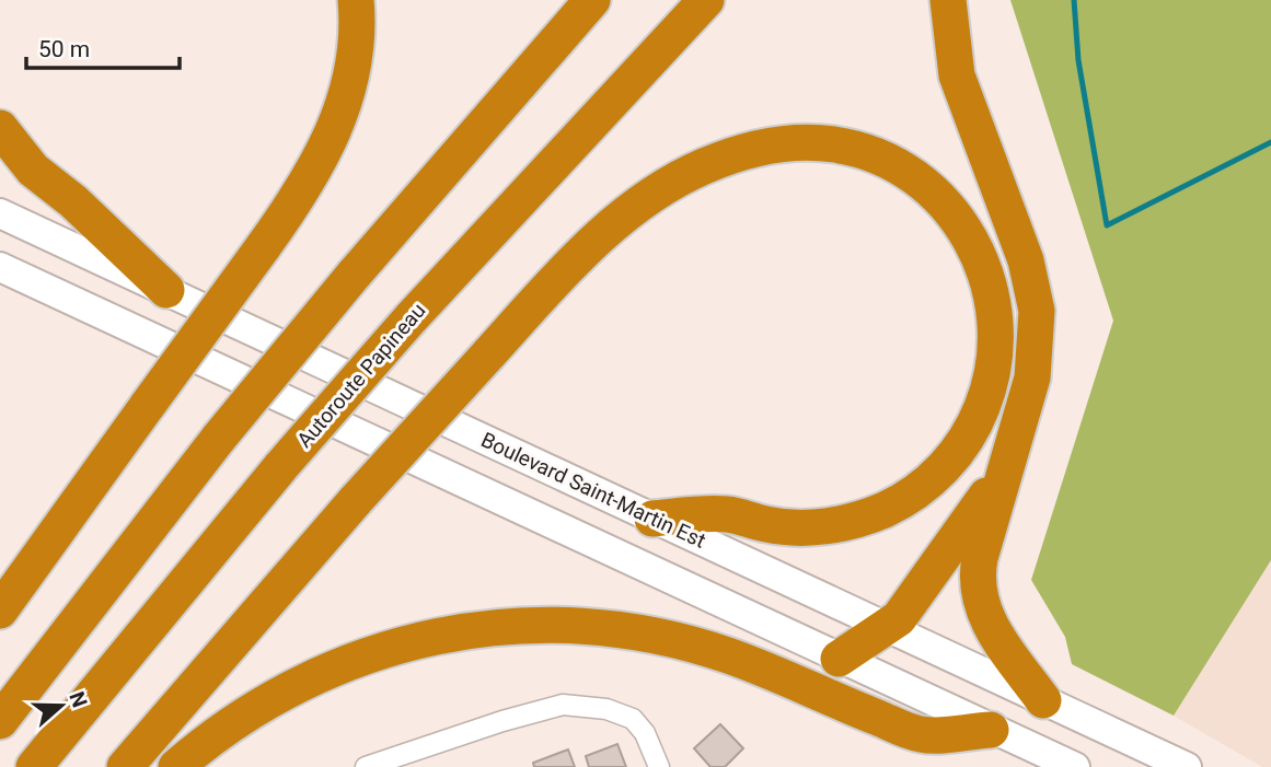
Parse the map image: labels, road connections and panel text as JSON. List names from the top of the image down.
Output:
{
  "streets": {
    "highway": ["Autoroute Papineau"],
    "main road": ["Boulevard Saint-Martin Est"]
  },
  "scale_bar": "50 m",
  "north": "right"
}
